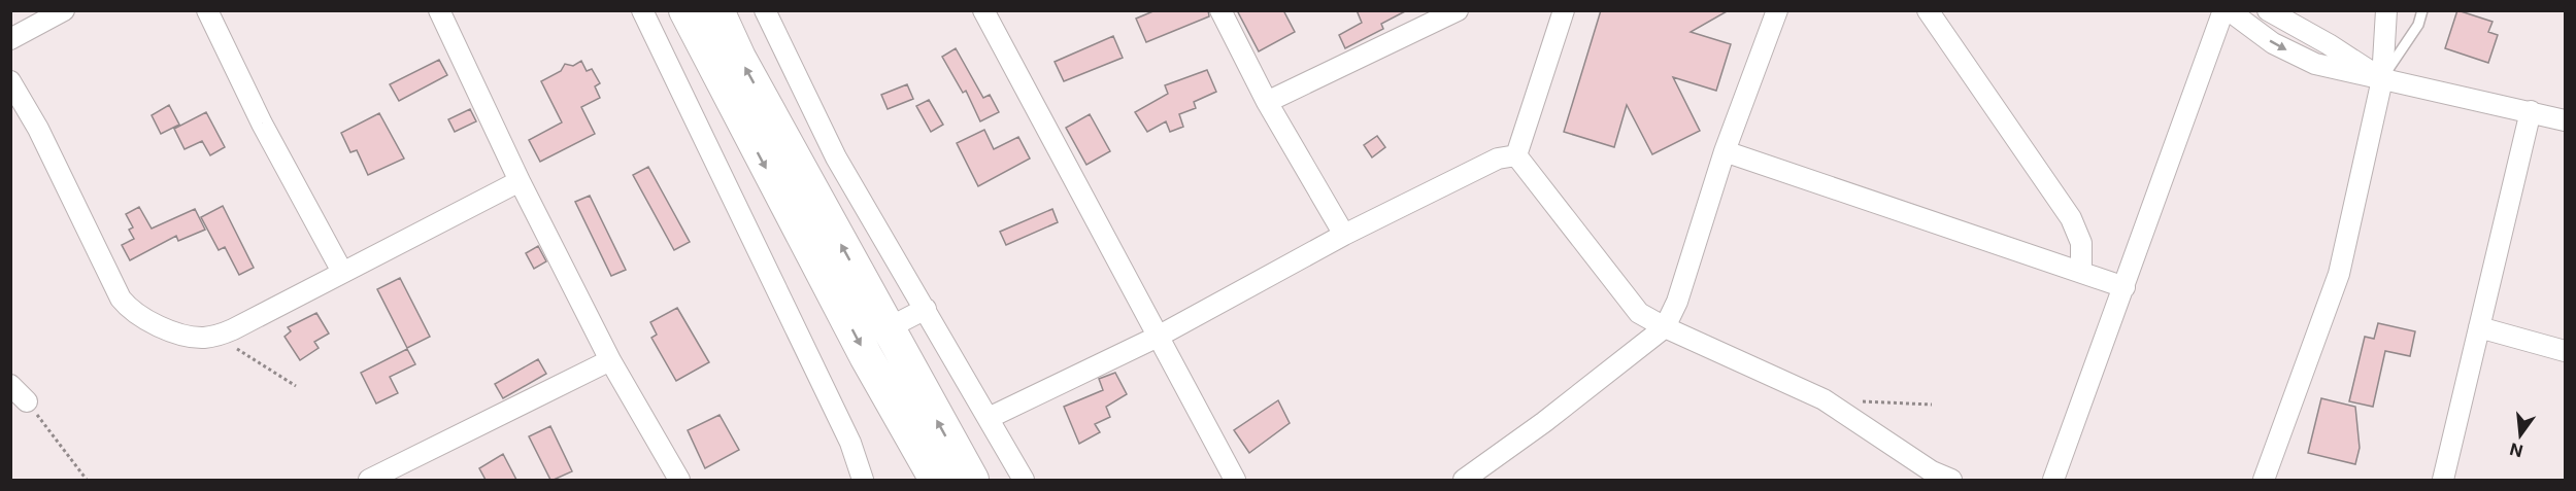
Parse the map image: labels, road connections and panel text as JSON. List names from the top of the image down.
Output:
{
  "north": "bottom"
}
